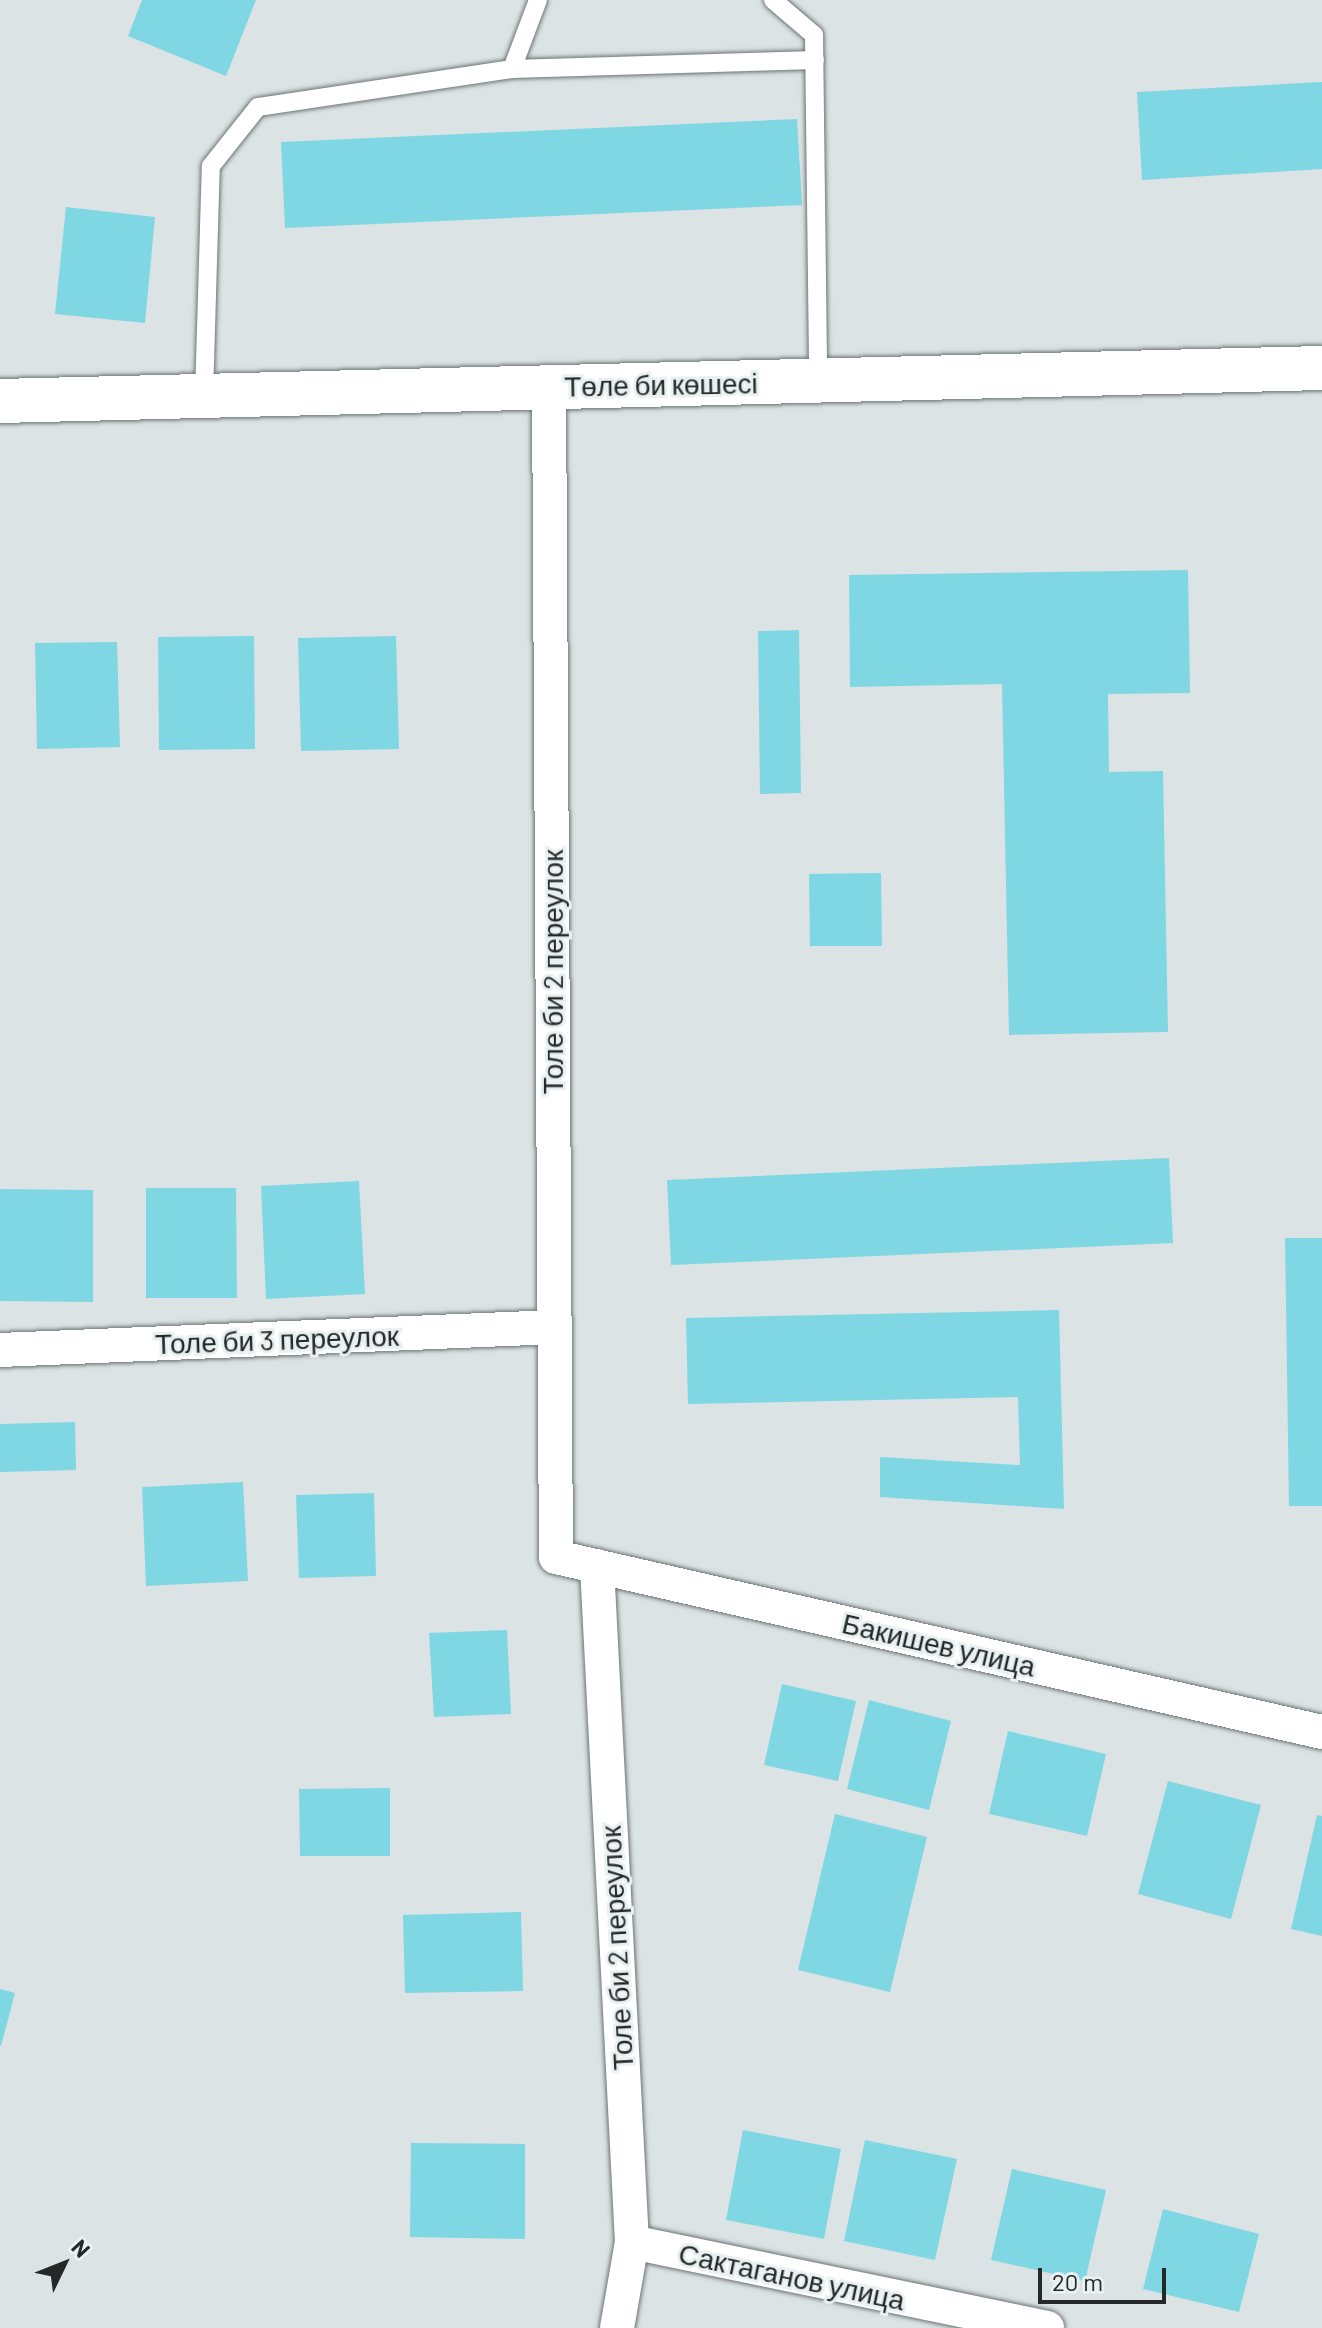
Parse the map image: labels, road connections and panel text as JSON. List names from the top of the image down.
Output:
{
  "streets": {
    "street": [
      "Төле би көшесі",
      "Толе би 2 переулок",
      "Толе би 3 переулок",
      "Бакишев улица",
      "Сактаганов улица"
    ]
  },
  "crossings": [
    ["Төле би көшесі", "Толе би 2 переулок"],
    ["Толе би 2 переулок", "Толе би 3 переулок"],
    ["Толе би 2 переулок", "Бакишев улица"],
    ["Толе би 2 переулок", "Сактаганов улица"]
  ],
  "scale_bar": "20 m",
  "north": "top right"
}
